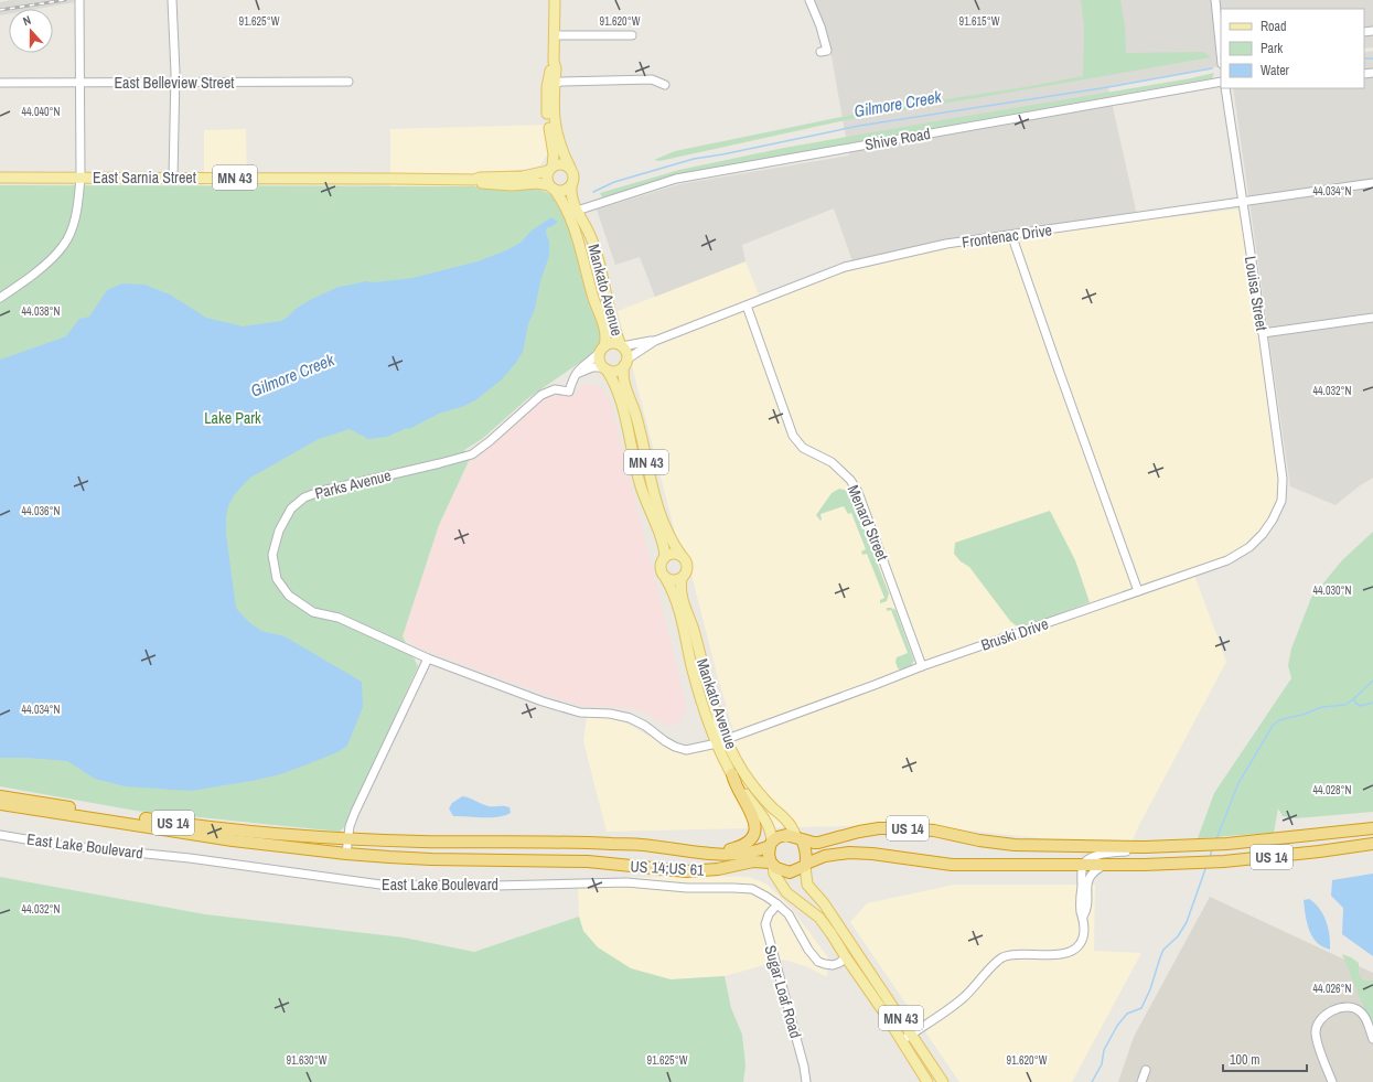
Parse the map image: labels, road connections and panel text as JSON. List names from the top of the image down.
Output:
{
  "streets": {
    "highway": ["US 14", "US 14;US 61"],
    "main road": ["East Sarnia Street", "MN 43", "Mankato Avenue"],
    "street": [
      "East Belleview Street",
      "Shive Road",
      "Frontenac Drive",
      "Louisa Street",
      "Parks Avenue",
      "Menard Street",
      "Bruski Drive",
      "East Lake Boulevard",
      "Sugar Loaf Road"
    ]
  },
  "crossings": [
    ["Shive Road", "Mankato Avenue"],
    ["East Sarnia Street", "MN 43"],
    ["East Sarnia Street", "Mankato Avenue"],
    ["MN 43", "Mankato Avenue"],
    ["MN 43", "East Lake Boulevard"],
    ["MN 43", "US 14;US 61"],
    ["Frontenac Drive", "Mankato Avenue"],
    ["Frontenac Drive", "Louisa Street"],
    ["Frontenac Drive", "Parks Avenue"],
    ["Frontenac Drive", "Menard Street"],
    ["Mankato Avenue", "Parks Avenue"],
    ["Mankato Avenue", "Bruski Drive"],
    ["Mankato Avenue", "US 14;US 61"],
    ["Louisa Street", "Bruski Drive"],
    ["Parks Avenue", "Bruski Drive"],
    ["Menard Street", "Bruski Drive"],
    ["US 14", "US 14;US 61"],
    ["East Lake Boulevard", "Sugar Loaf Road"]
  ],
  "water": ["Gilmore Creek"],
  "parks": ["Lake Park"],
  "legend": ["Road", "Park", "Water"],
  "scale_bar": "100 m",
  "north": "top",
  "coordinates": [
    "91.625°W",
    "91.620°W",
    "91.615°W",
    "44.040°N",
    "44.034°N",
    "44.038°N",
    "44.032°N",
    "44.036°N",
    "44.030°N",
    "44.028°N",
    "44.026°N",
    "91.630°W"
  ]
}
